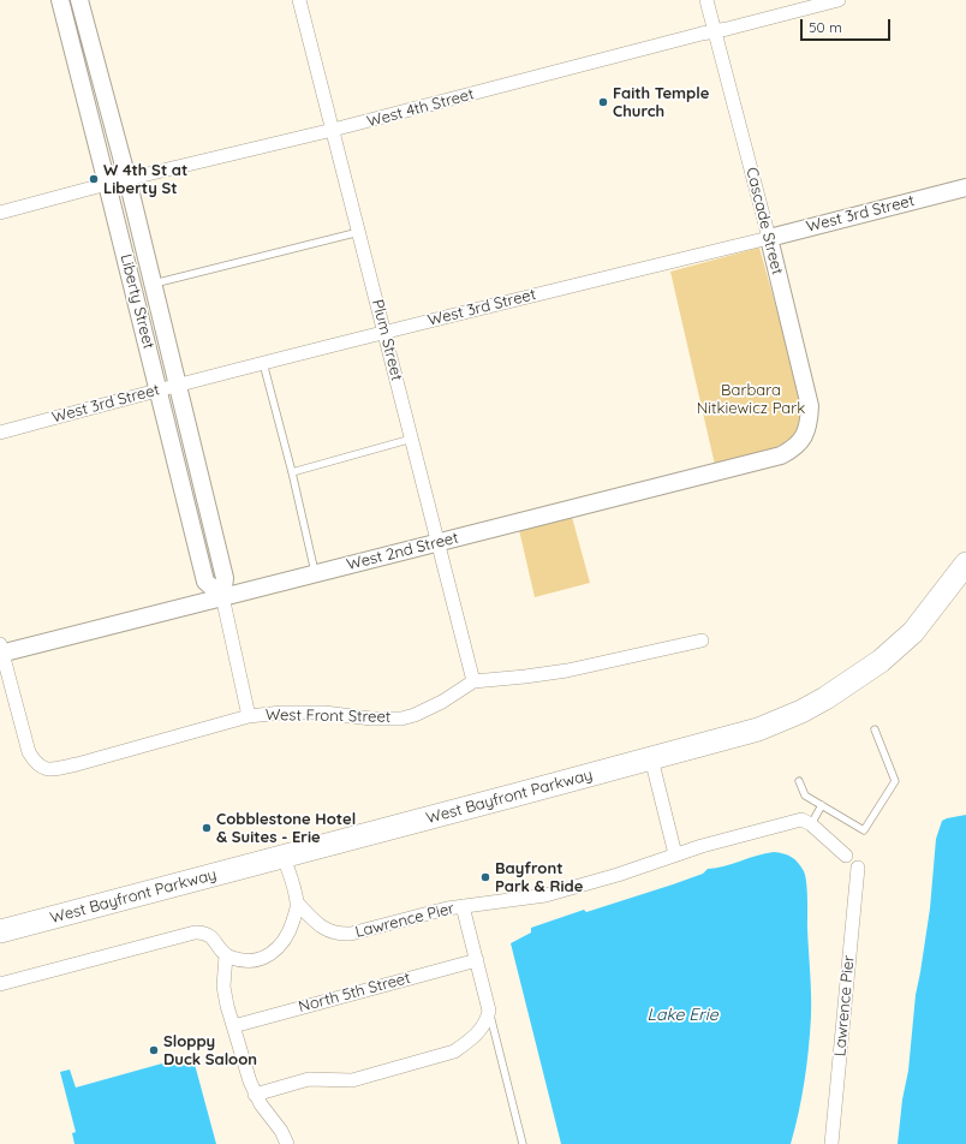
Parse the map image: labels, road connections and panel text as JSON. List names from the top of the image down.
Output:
{
  "streets": {
    "highway": ["West Bayfront Parkway"],
    "street": [
      "West 4th Street",
      "West 3rd Street",
      "Cascade Street",
      "Liberty Street",
      "Plum Street",
      "West 2nd Street",
      "West Front Street",
      "Lawrence Pier",
      "North 5th Street"
    ]
  },
  "crossings": [
    ["West 4th Street", "Cascade Street"],
    ["West 4th Street", "Liberty Street"],
    ["West 4th Street", "Plum Street"],
    ["West 3rd Street", "Cascade Street"],
    ["West 3rd Street", "Liberty Street"],
    ["West 3rd Street", "Plum Street"],
    ["Cascade Street", "West 2nd Street"],
    ["Liberty Street", "West 2nd Street"],
    ["Liberty Street", "West Front Street"],
    ["Plum Street", "West 2nd Street"],
    ["Plum Street", "West Front Street"],
    ["West 2nd Street", "West Front Street"]
  ],
  "water": ["Lake Erie"],
  "parks": ["Barbara Nitkiewicz Park"],
  "places": [
    "Faith Temple Church",
    "W 4th St at Liberty St",
    "Cobblestone Hotel & Suites - Erie",
    "Bayfront Park & Ride",
    "Sloppy Duck Saloon"
  ],
  "scale_bar": "50 m"
}
